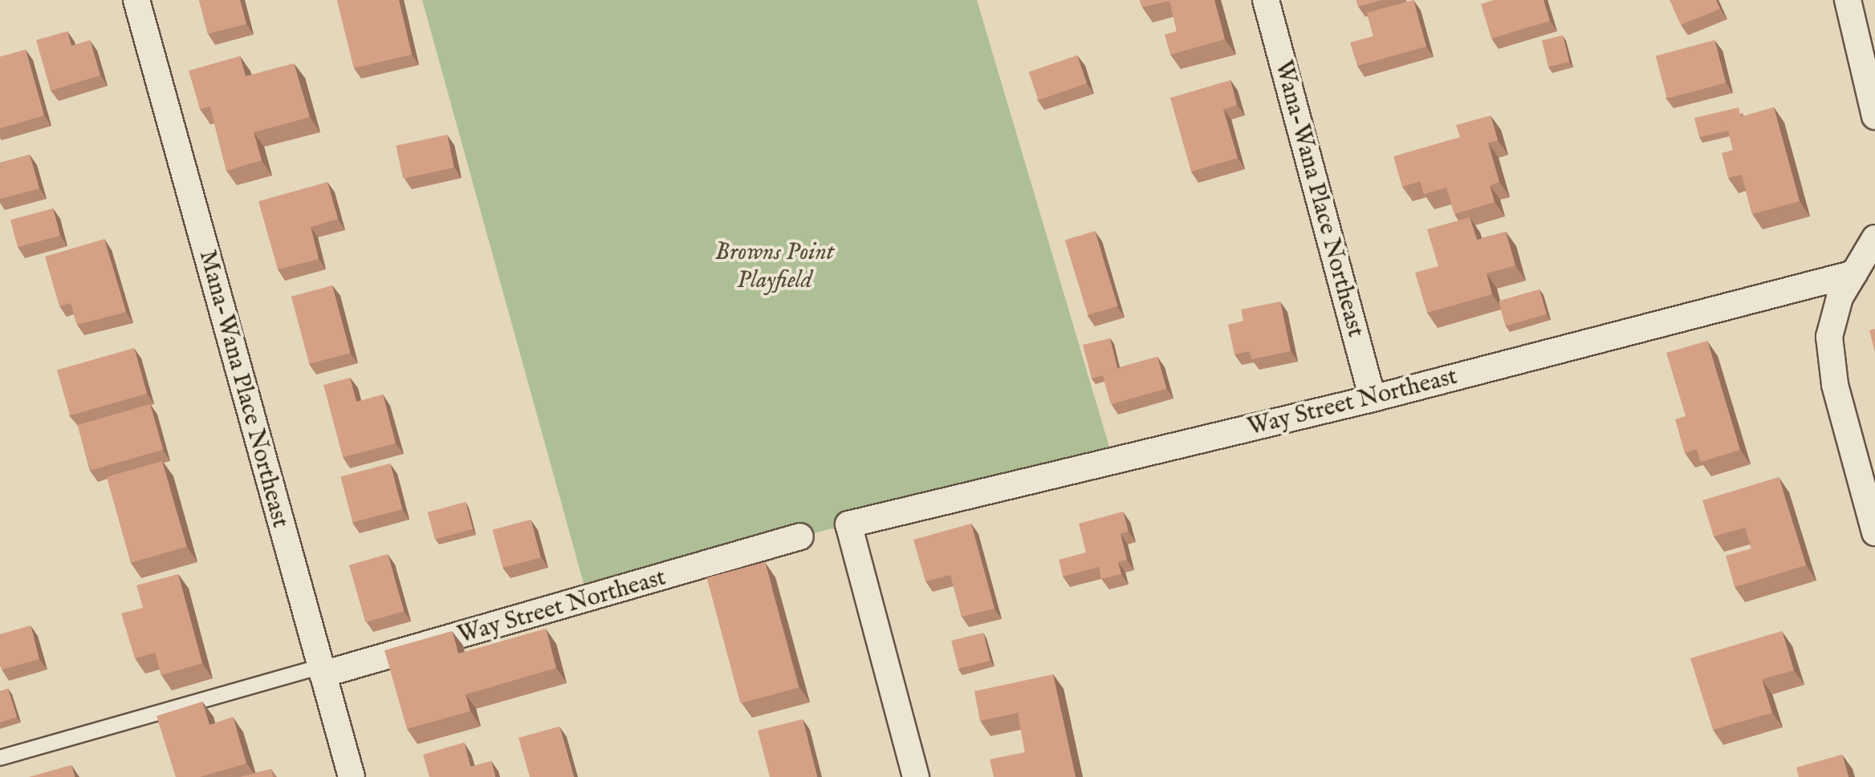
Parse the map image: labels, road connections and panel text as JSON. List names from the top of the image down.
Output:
{
  "streets": {
    "street": ["Wana-Wana Place Northeast", "Mana-Wana Place Northeast", "Way Street Northeast"]
  },
  "crossings": [
    ["Wana-Wana Place Northeast", "Way Street Northeast"],
    ["Mana-Wana Place Northeast", "Way Street Northeast"]
  ],
  "parks": ["Browns Point Playfield"]
}
